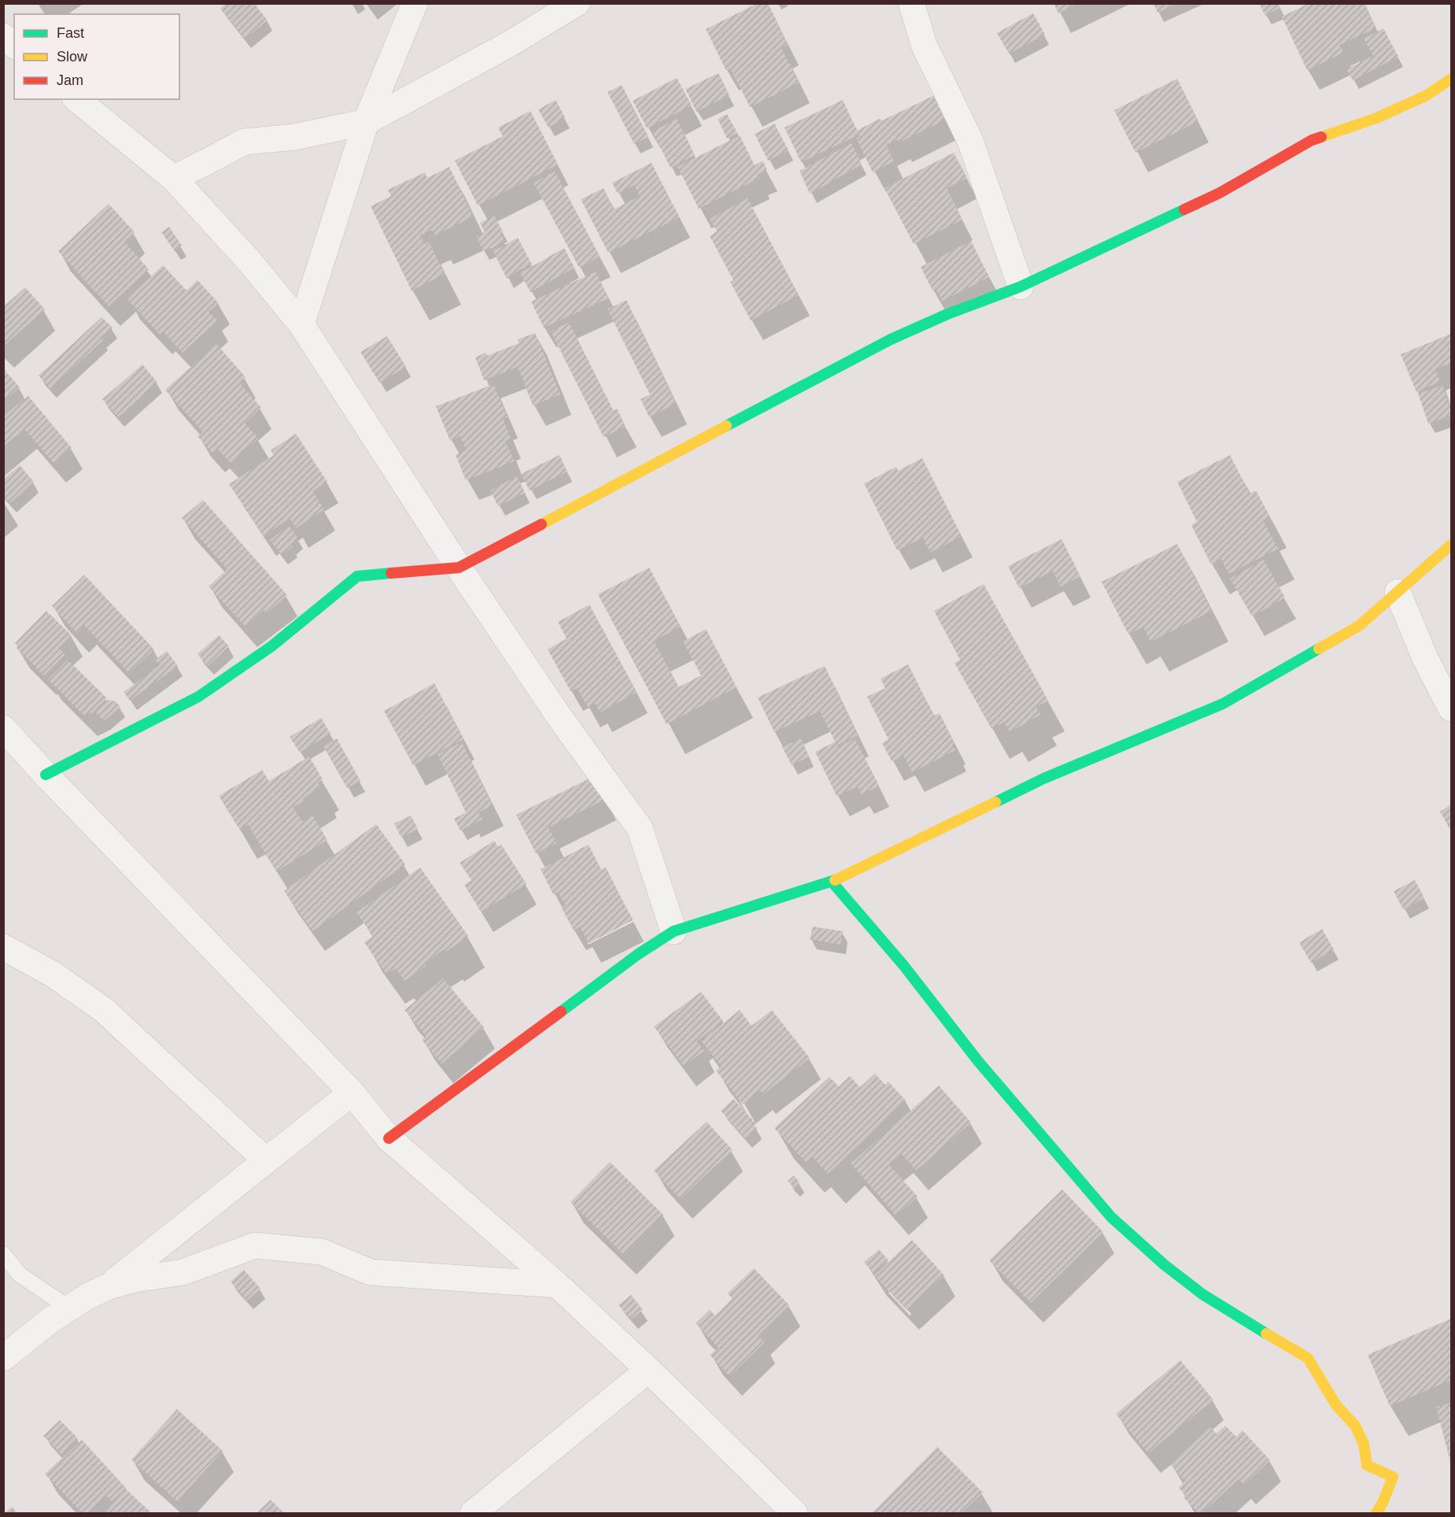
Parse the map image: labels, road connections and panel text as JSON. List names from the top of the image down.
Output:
{
  "legend": ["Fast", "Slow", "Jam"]
}
